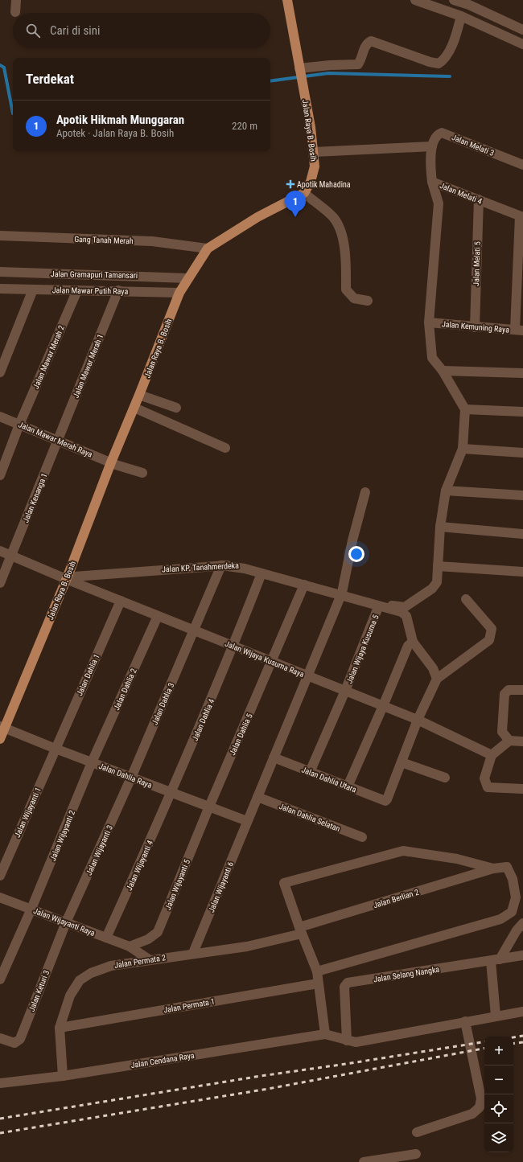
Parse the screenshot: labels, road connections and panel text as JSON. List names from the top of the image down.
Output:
{
  "streets": {
    "main road": ["Jalan Raya B. Bosih"],
    "street": [
      "Jalan Melati 3",
      "Jalan Melati 4",
      "Gang Tanah Merah",
      "Jalan Melati 5",
      "Jalan Gramapuri Tamansari",
      "Jalan Mawar Putih Raya",
      "Jalan Kemuning Raya",
      "Jalan Mawar Merah 2",
      "Jalan Mawar Merah 1",
      "Jalan Mawar Merah Raya",
      "Jalan Kenanga 1",
      "Jalan KP. Tanahmerdeka",
      "Jalan Wijaya Kusuma 5",
      "Jalan Wijaya Kusuma Raya",
      "Jalan Dahlia 1",
      "Jalan Dahlia 2",
      "Jalan Dahlia 3",
      "Jalan Dahlia 4",
      "Jalan Dahlia 5",
      "Jalan Dahlia Raya",
      "Jalan Dahlia Utara",
      "Jalan Wijayanti 1",
      "Jalan Dahlia Selatan",
      "Jalan Wijayanti 2",
      "Jalan Wijayanti 3",
      "Jalan Wijayanti 4",
      "Jalan Wijayanti 5",
      "Jalan Wijayanti 6",
      "Jalan Berlian 2",
      "Jalan Wijayanti Raya",
      "Jalan Permata 2",
      "Jalan Selang Nangka",
      "Jalan Keturi 3",
      "Jalan Permata 1",
      "Jalan Cendana Raya"
    ]
  },
  "crossings": [
    ["Jalan Raya B. Bosih", "Gang Tanah Merah"],
    ["Jalan Raya B. Bosih", "Jalan Gramapuri Tamansari"],
    ["Jalan Raya B. Bosih", "Jalan Mawar Putih Raya"],
    ["Jalan Raya B. Bosih", "Jalan Mawar Merah Raya"],
    ["Jalan Raya B. Bosih", "Jalan KP. Tanahmerdeka"],
    ["Jalan Raya B. Bosih", "Jalan Wijaya Kusuma Raya"],
    ["Jalan Raya B. Bosih", "Jalan Dahlia Raya"],
    ["Jalan Melati 3", "Jalan Melati 4"],
    ["Jalan Melati 4", "Jalan Melati 5"],
    ["Jalan Melati 5", "Jalan Kemuning Raya"],
    ["Jalan Mawar Putih Raya", "Jalan Mawar Merah 2"],
    ["Jalan Mawar Putih Raya", "Jalan Mawar Merah 1"],
    ["Jalan Mawar Merah 2", "Jalan Mawar Merah Raya"],
    ["Jalan Mawar Merah 1", "Jalan Mawar Merah Raya"],
    ["Jalan Mawar Merah 1", "Jalan Kenanga 1"],
    ["Jalan Mawar Merah Raya", "Jalan Kenanga 1"],
    ["Jalan Kenanga 1", "Jalan Wijaya Kusuma Raya"],
    ["Jalan KP. Tanahmerdeka", "Jalan Wijaya Kusuma Raya"],
    ["Jalan KP. Tanahmerdeka", "Jalan Dahlia 3"],
    ["Jalan KP. Tanahmerdeka", "Jalan Wijayanti 6"],
    ["Jalan Wijaya Kusuma 5", "Jalan Wijaya Kusuma Raya"],
    ["Jalan Wijaya Kusuma 5", "Jalan Dahlia Utara"],
    ["Jalan Wijaya Kusuma Raya", "Jalan Dahlia 1"],
    ["Jalan Wijaya Kusuma Raya", "Jalan Dahlia 2"],
    ["Jalan Wijaya Kusuma Raya", "Jalan Dahlia 3"],
    ["Jalan Wijaya Kusuma Raya", "Jalan Dahlia 4"],
    ["Jalan Wijaya Kusuma Raya", "Jalan Dahlia 5"],
    ["Jalan Wijaya Kusuma Raya", "Jalan Wijayanti 6"],
    ["Jalan Dahlia 1", "Jalan Dahlia Raya"],
    ["Jalan Dahlia 1", "Jalan Wijayanti 1"],
    ["Jalan Dahlia 2", "Jalan Dahlia Raya"],
    ["Jalan Dahlia 2", "Jalan Wijayanti 2"],
    ["Jalan Dahlia 3", "Jalan Dahlia Raya"],
    ["Jalan Dahlia 3", "Jalan Wijayanti 3"],
    ["Jalan Dahlia 4", "Jalan Dahlia Raya"],
    ["Jalan Dahlia 4", "Jalan Wijayanti 4"],
    ["Jalan Dahlia 5", "Jalan Dahlia Raya"],
    ["Jalan Dahlia 5", "Jalan Wijayanti 5"],
    ["Jalan Dahlia Raya", "Jalan Wijayanti 1"],
    ["Jalan Dahlia Raya", "Jalan Wijayanti 2"],
    ["Jalan Dahlia Raya", "Jalan Wijayanti 3"],
    ["Jalan Dahlia Raya", "Jalan Wijayanti 4"],
    ["Jalan Dahlia Raya", "Jalan Wijayanti 5"],
    ["Jalan Dahlia Raya", "Jalan Wijayanti 6"],
    ["Jalan Dahlia Utara", "Jalan Wijayanti 6"],
    ["Jalan Dahlia Selatan", "Jalan Wijayanti 6"],
    ["Jalan Wijayanti 2", "Jalan Wijayanti Raya"],
    ["Jalan Wijayanti 3", "Jalan Wijayanti Raya"],
    ["Jalan Wijayanti 3", "Jalan Keturi 3"],
    ["Jalan Wijayanti 4", "Jalan Wijayanti Raya"],
    ["Jalan Wijayanti 5", "Jalan Wijayanti Raya"],
    ["Jalan Wijayanti 6", "Jalan Permata 2"],
    ["Jalan Berlian 2", "Jalan Permata 2"],
    ["Jalan Wijayanti Raya", "Jalan Permata 2"],
    ["Jalan Wijayanti Raya", "Jalan Keturi 3"],
    ["Jalan Permata 2", "Jalan Permata 1"],
    ["Jalan Permata 2", "Jalan Cendana Raya"]
  ],
  "places": {
    "health": ["Apotik Mahadina"]
  },
  "page": {
    "search": "Cari di sini",
    "heading": "Terdekat",
    "list": [
      {
        "mark": "1",
        "name": "Apotik Hikmah Munggaran",
        "note": "Apotek · Jalan Raya B. Bosih",
        "value": "220 m"
      }
    ],
    "pins": "1",
    "map_buttons": ["+", "−"]
  }
}
